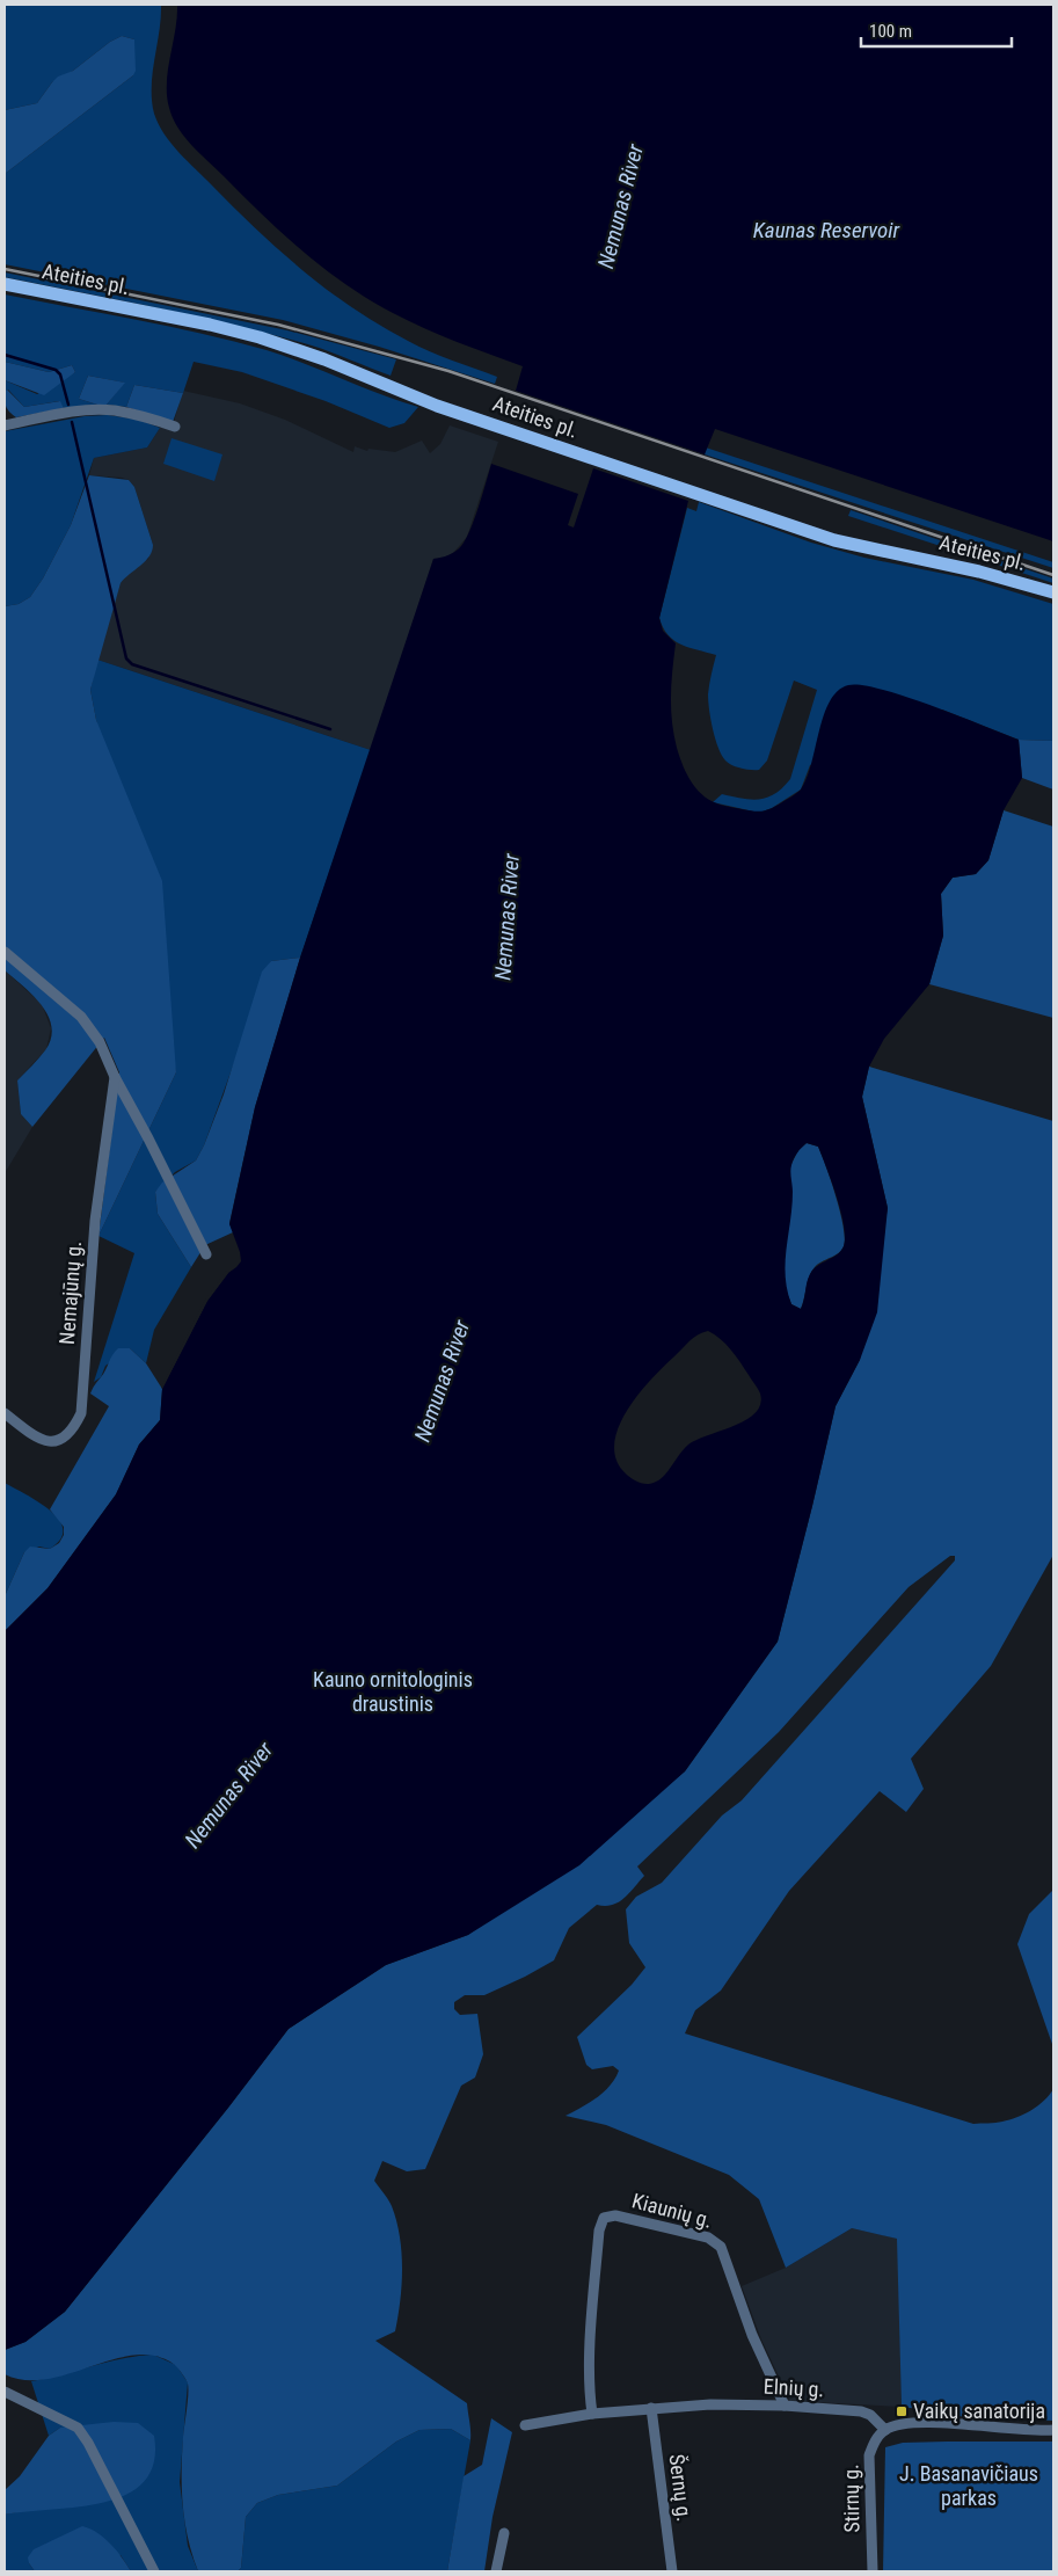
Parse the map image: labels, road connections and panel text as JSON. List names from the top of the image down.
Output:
{
  "streets": {
    "main road": ["Ateities pl."],
    "street": [
      "Nemajūnų g.",
      "Kiaunių g.",
      "Elnių g.",
      "Šernų g.",
      "Stirnų g."
    ]
  },
  "crossings": [
    ["Kiaunių g.", "Elnių g."],
    ["Elnių g.", "Šernų g."],
    ["Elnių g.", "Stirnų g."]
  ],
  "water": ["Nemunas River", "Kaunas Reservoir"],
  "parks": ["Kauno ornitologinis draustinis", "J. Basanavičiaus parkas"],
  "places": {
    "transit": ["Vaikų sanatorija"]
  },
  "scale_bar": "100 m"
}
